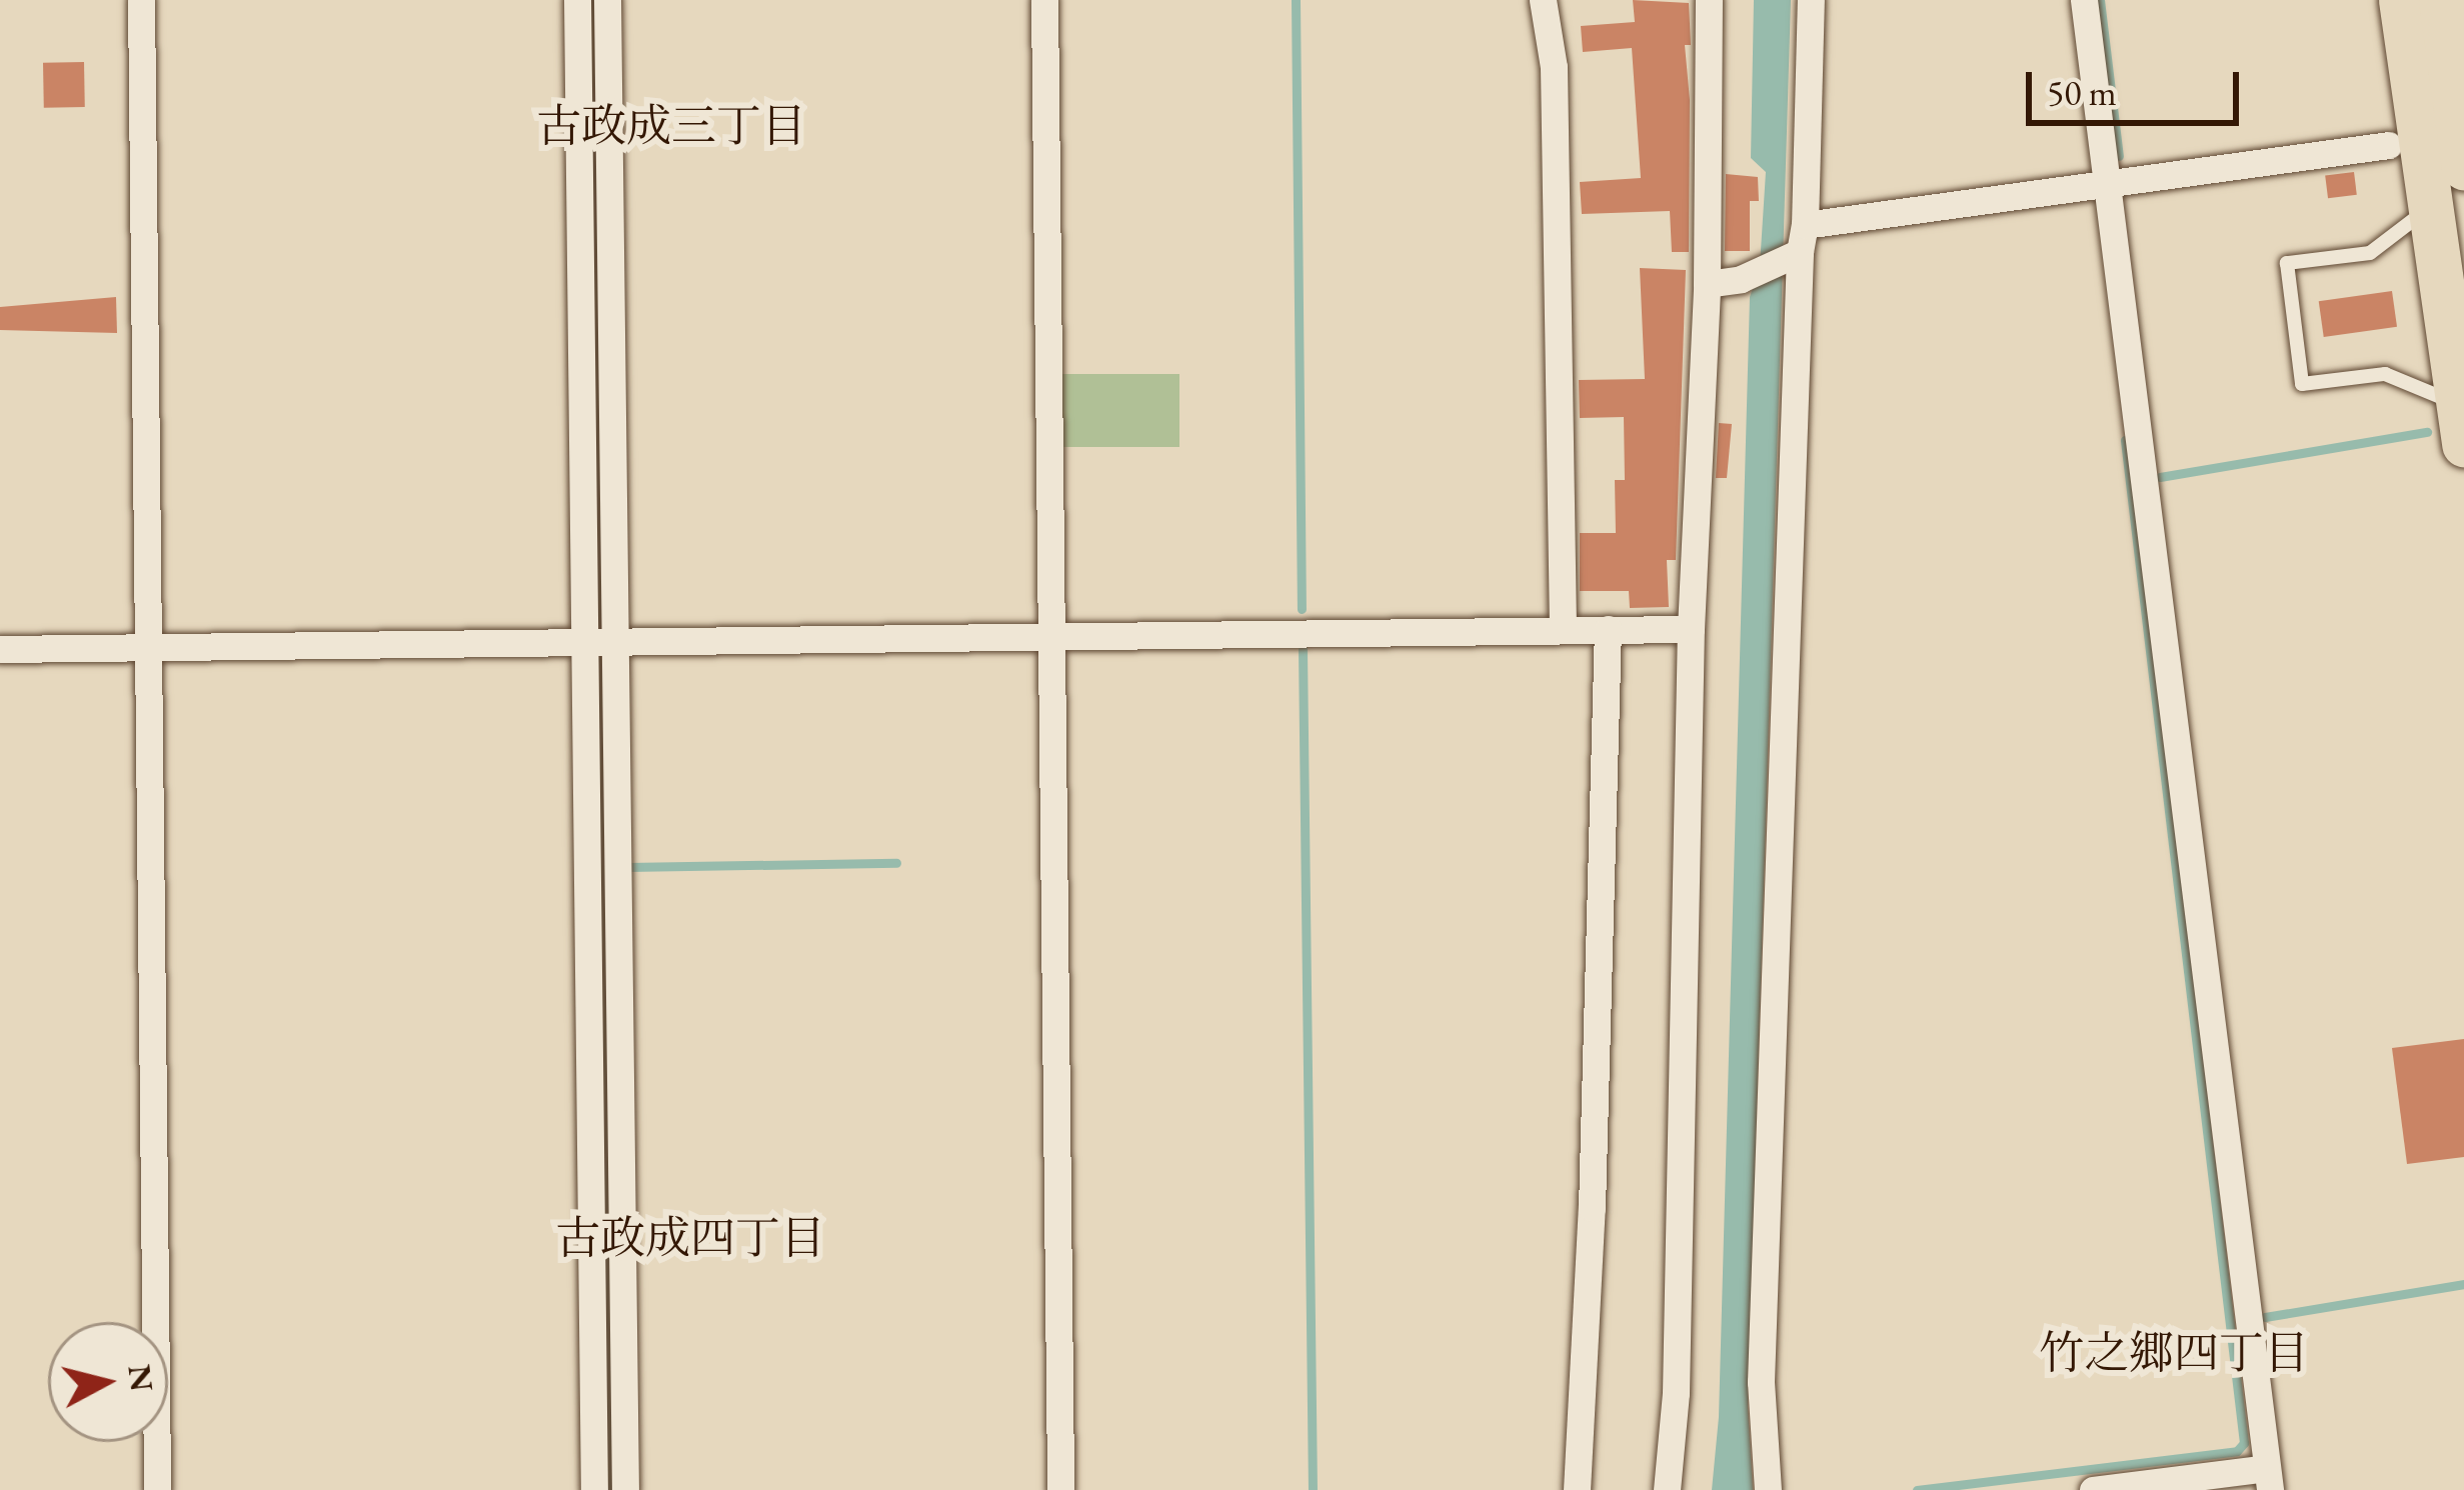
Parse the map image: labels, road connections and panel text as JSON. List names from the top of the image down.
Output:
{
  "districts": ["古政成三丁目", "古政成四丁目", "竹之郷四丁目"],
  "scale_bar": "50 m",
  "north": "right"
}
